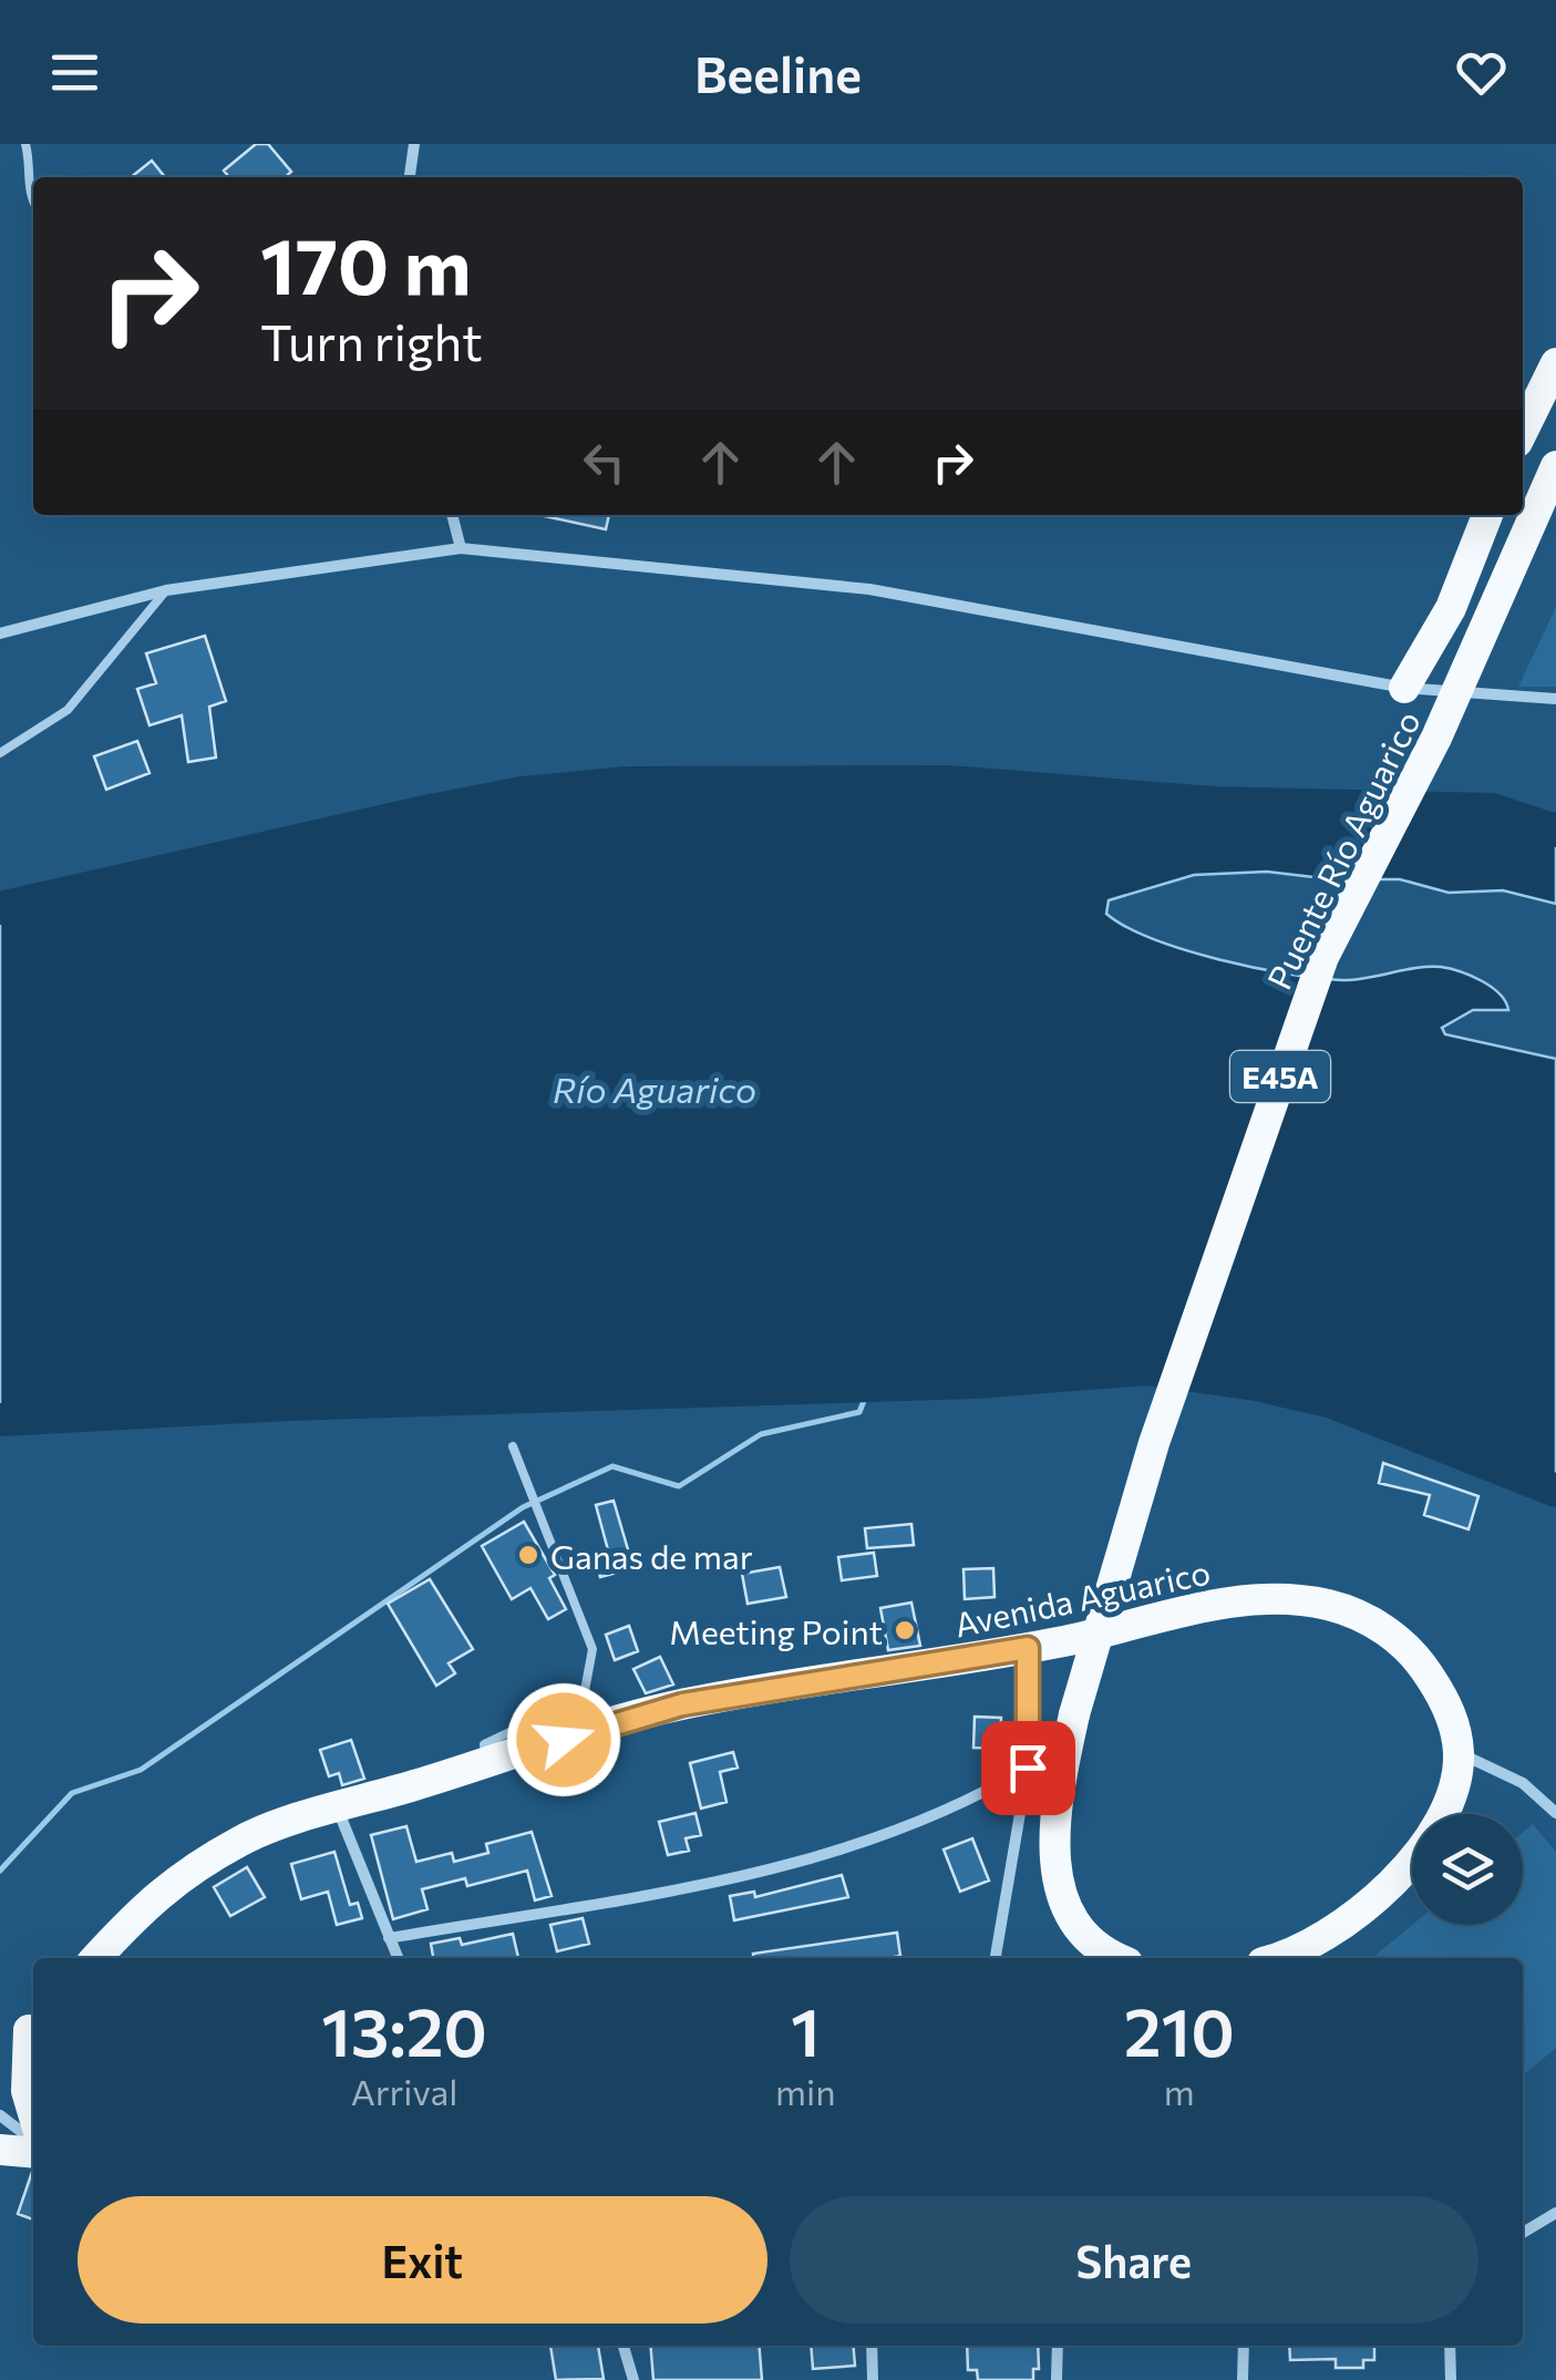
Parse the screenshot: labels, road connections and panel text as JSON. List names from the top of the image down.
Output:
{
  "streets": {
    "highway": ["Puente Río Aguarico", "E45A", "Avenida Aguarico"]
  },
  "water": ["Río Aguarico"],
  "places": ["Ganas de mar", "Meeting Point"],
  "page": {
    "header": "Beeline",
    "turn": ["170 m", "Turn right"],
    "eta": [
      "13:20",
      "Arrival",
      "1",
      "min",
      "210",
      "m"
    ],
    "buttons": ["Exit", "Share"]
  }
}
